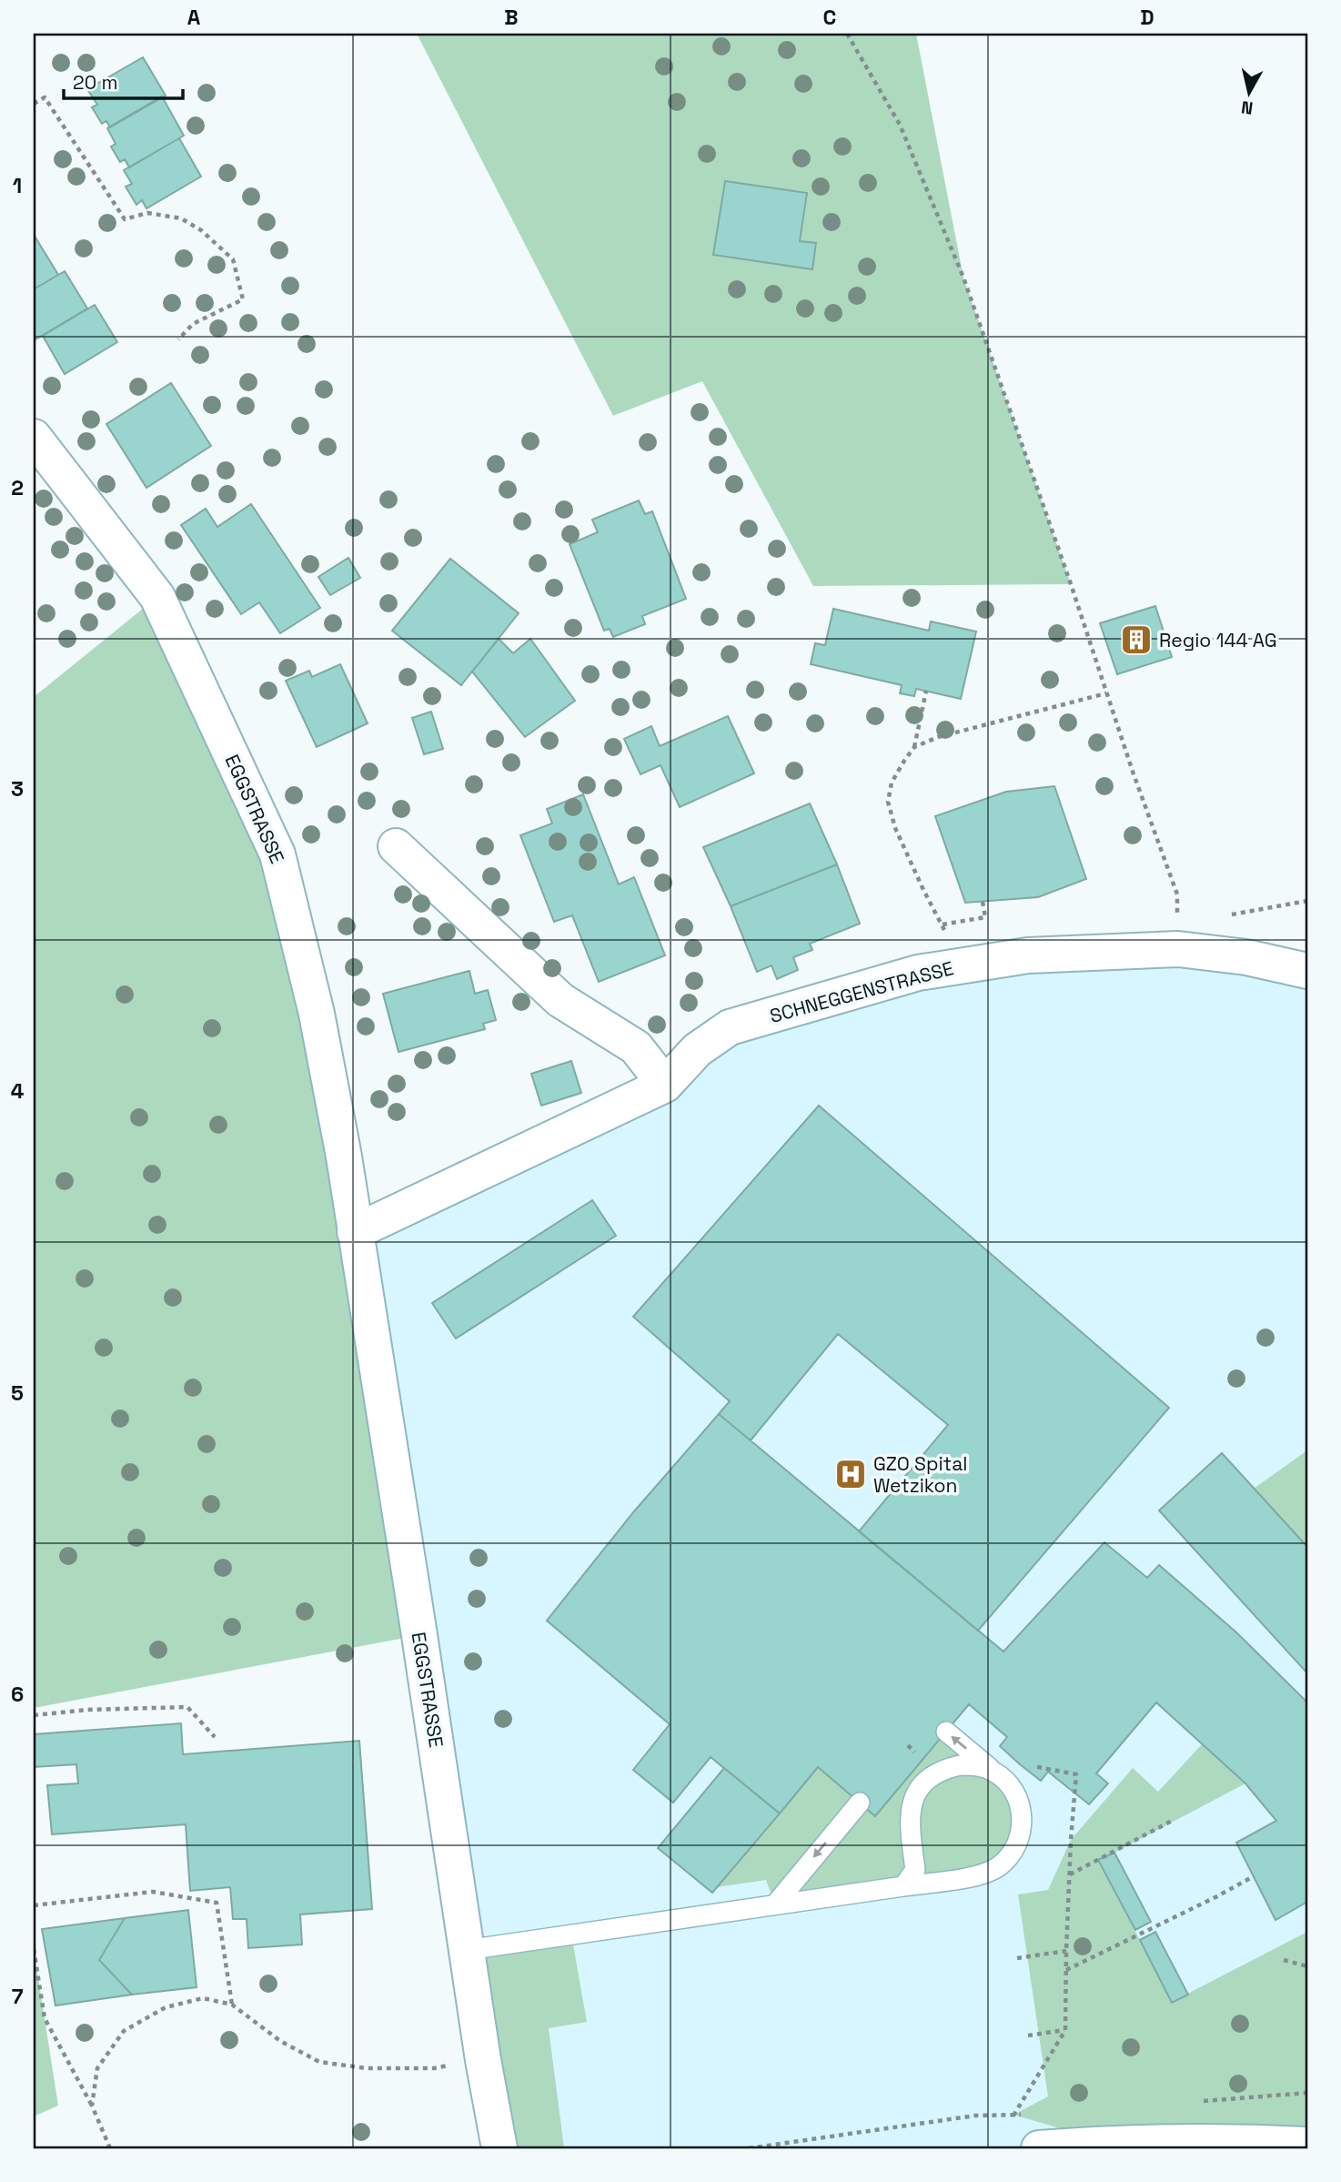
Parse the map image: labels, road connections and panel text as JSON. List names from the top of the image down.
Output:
{
  "streets": {
    "street": ["EGGSTRASSE", "SCHNEGGENSTRASSE"]
  },
  "places": {
    "building": ["Regio 144 AG"],
    "hospital": ["GZO Spital Wetzikon"]
  },
  "scale_bar": "20 m",
  "north": "bottom",
  "grid": {
    "columns": [
      "A",
      "B",
      "C",
      "D"
    ],
    "rows": [
      "1",
      "2",
      "3",
      "4",
      "5",
      "6",
      "7"
    ]
  }
}
